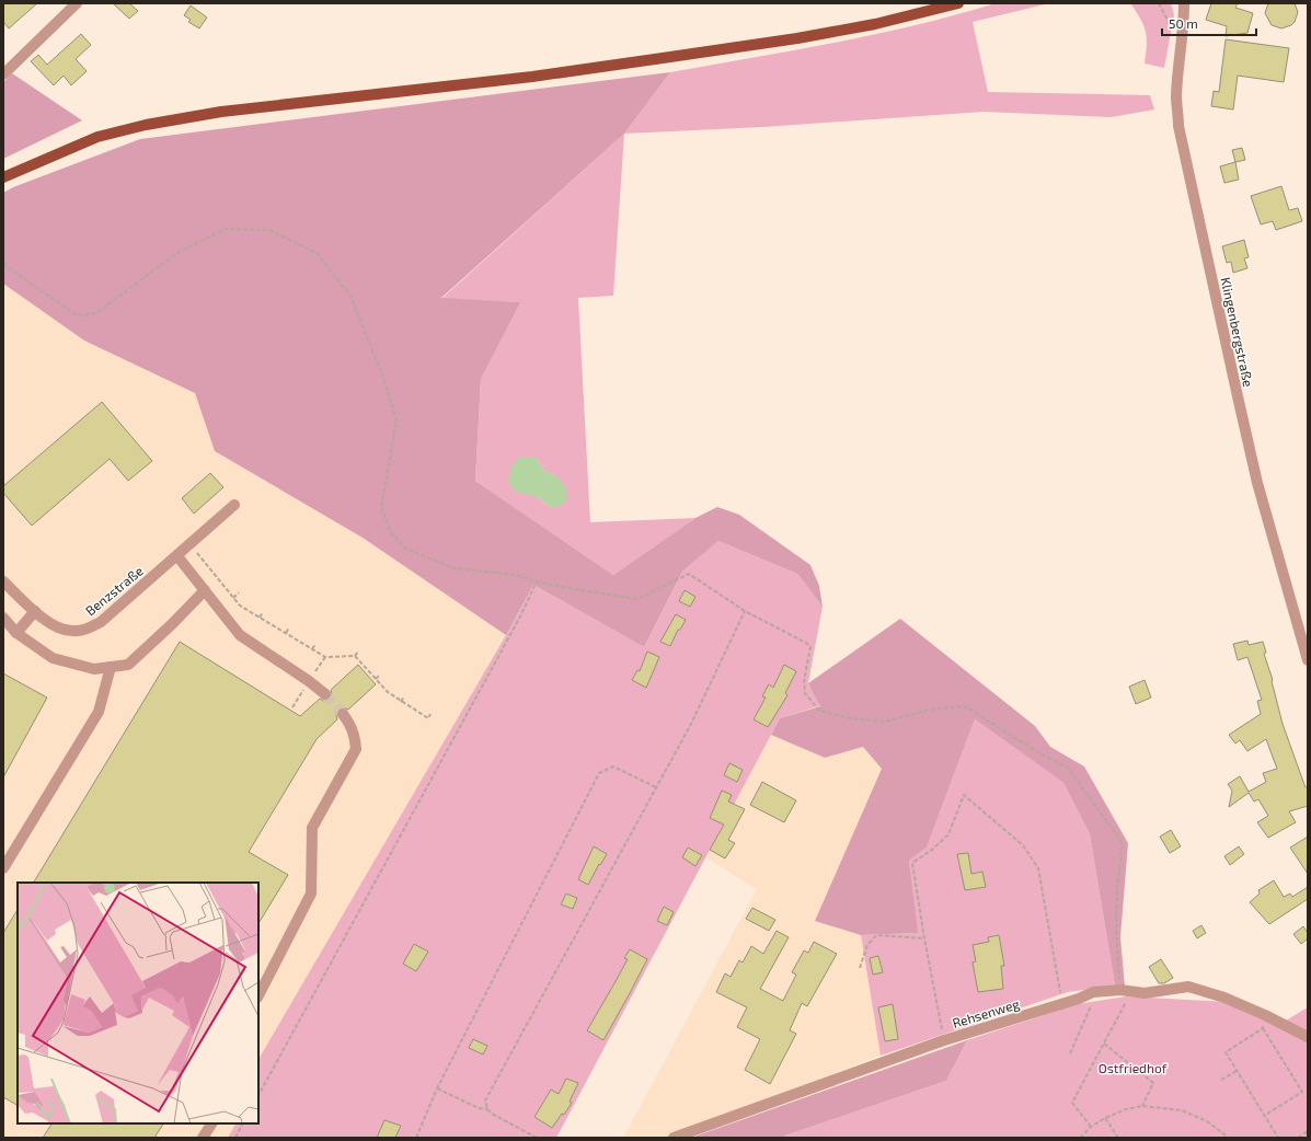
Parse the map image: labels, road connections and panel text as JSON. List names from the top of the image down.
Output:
{
  "streets": {
    "street": ["Klingenbergstraße", "Benzstraße", "Rehsenweg"]
  },
  "parks": ["Ostfriedhof"],
  "scale_bar": "50 m"
}
